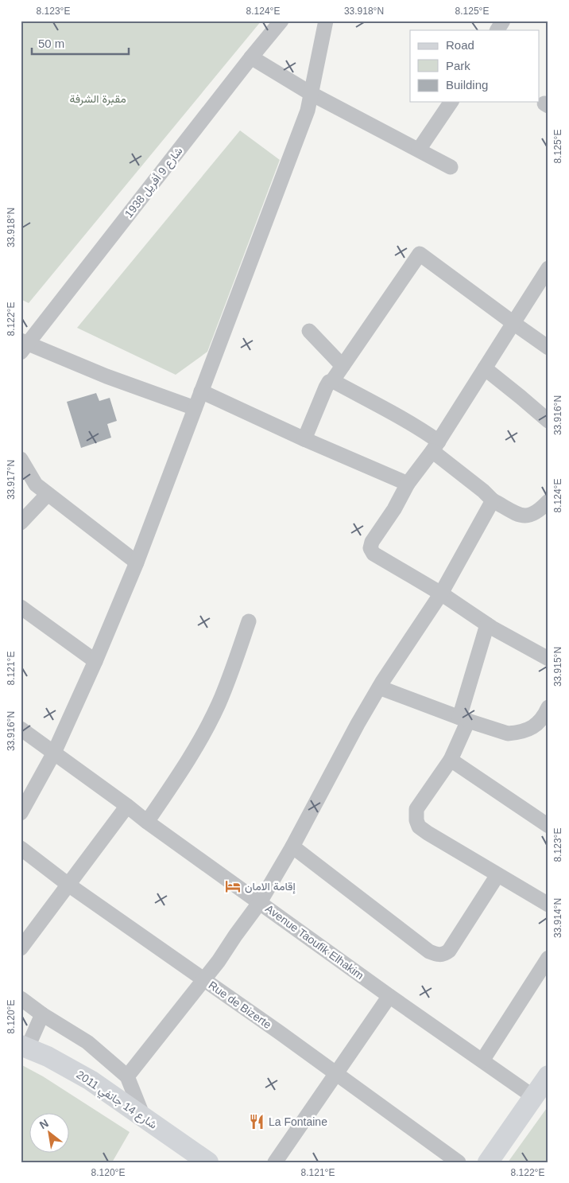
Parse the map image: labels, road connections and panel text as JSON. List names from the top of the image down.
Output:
{
  "streets": {
    "main road": ["شارع 14 جانفي 2011"],
    "street": ["شارع 9 أفريل 1938", "Avenue Taoufik Elhakim", "Rue de Bizerte"]
  },
  "parks": ["مقبرة الشرفة"],
  "places": {
    "hotel": ["إقامة الامان"],
    "restaurant": ["La Fontaine"]
  },
  "legend": ["Road", "Park", "Building"],
  "scale_bar": "50 m",
  "north": "top left",
  "coordinates": [
    "8.123°E",
    "8.124°E",
    "33.918°N",
    "8.125°E",
    "8.122°E",
    "33.916°N",
    "33.917°N",
    "33.915°N",
    "8.121°E",
    "33.914°N",
    "8.120°E"
  ]
}
